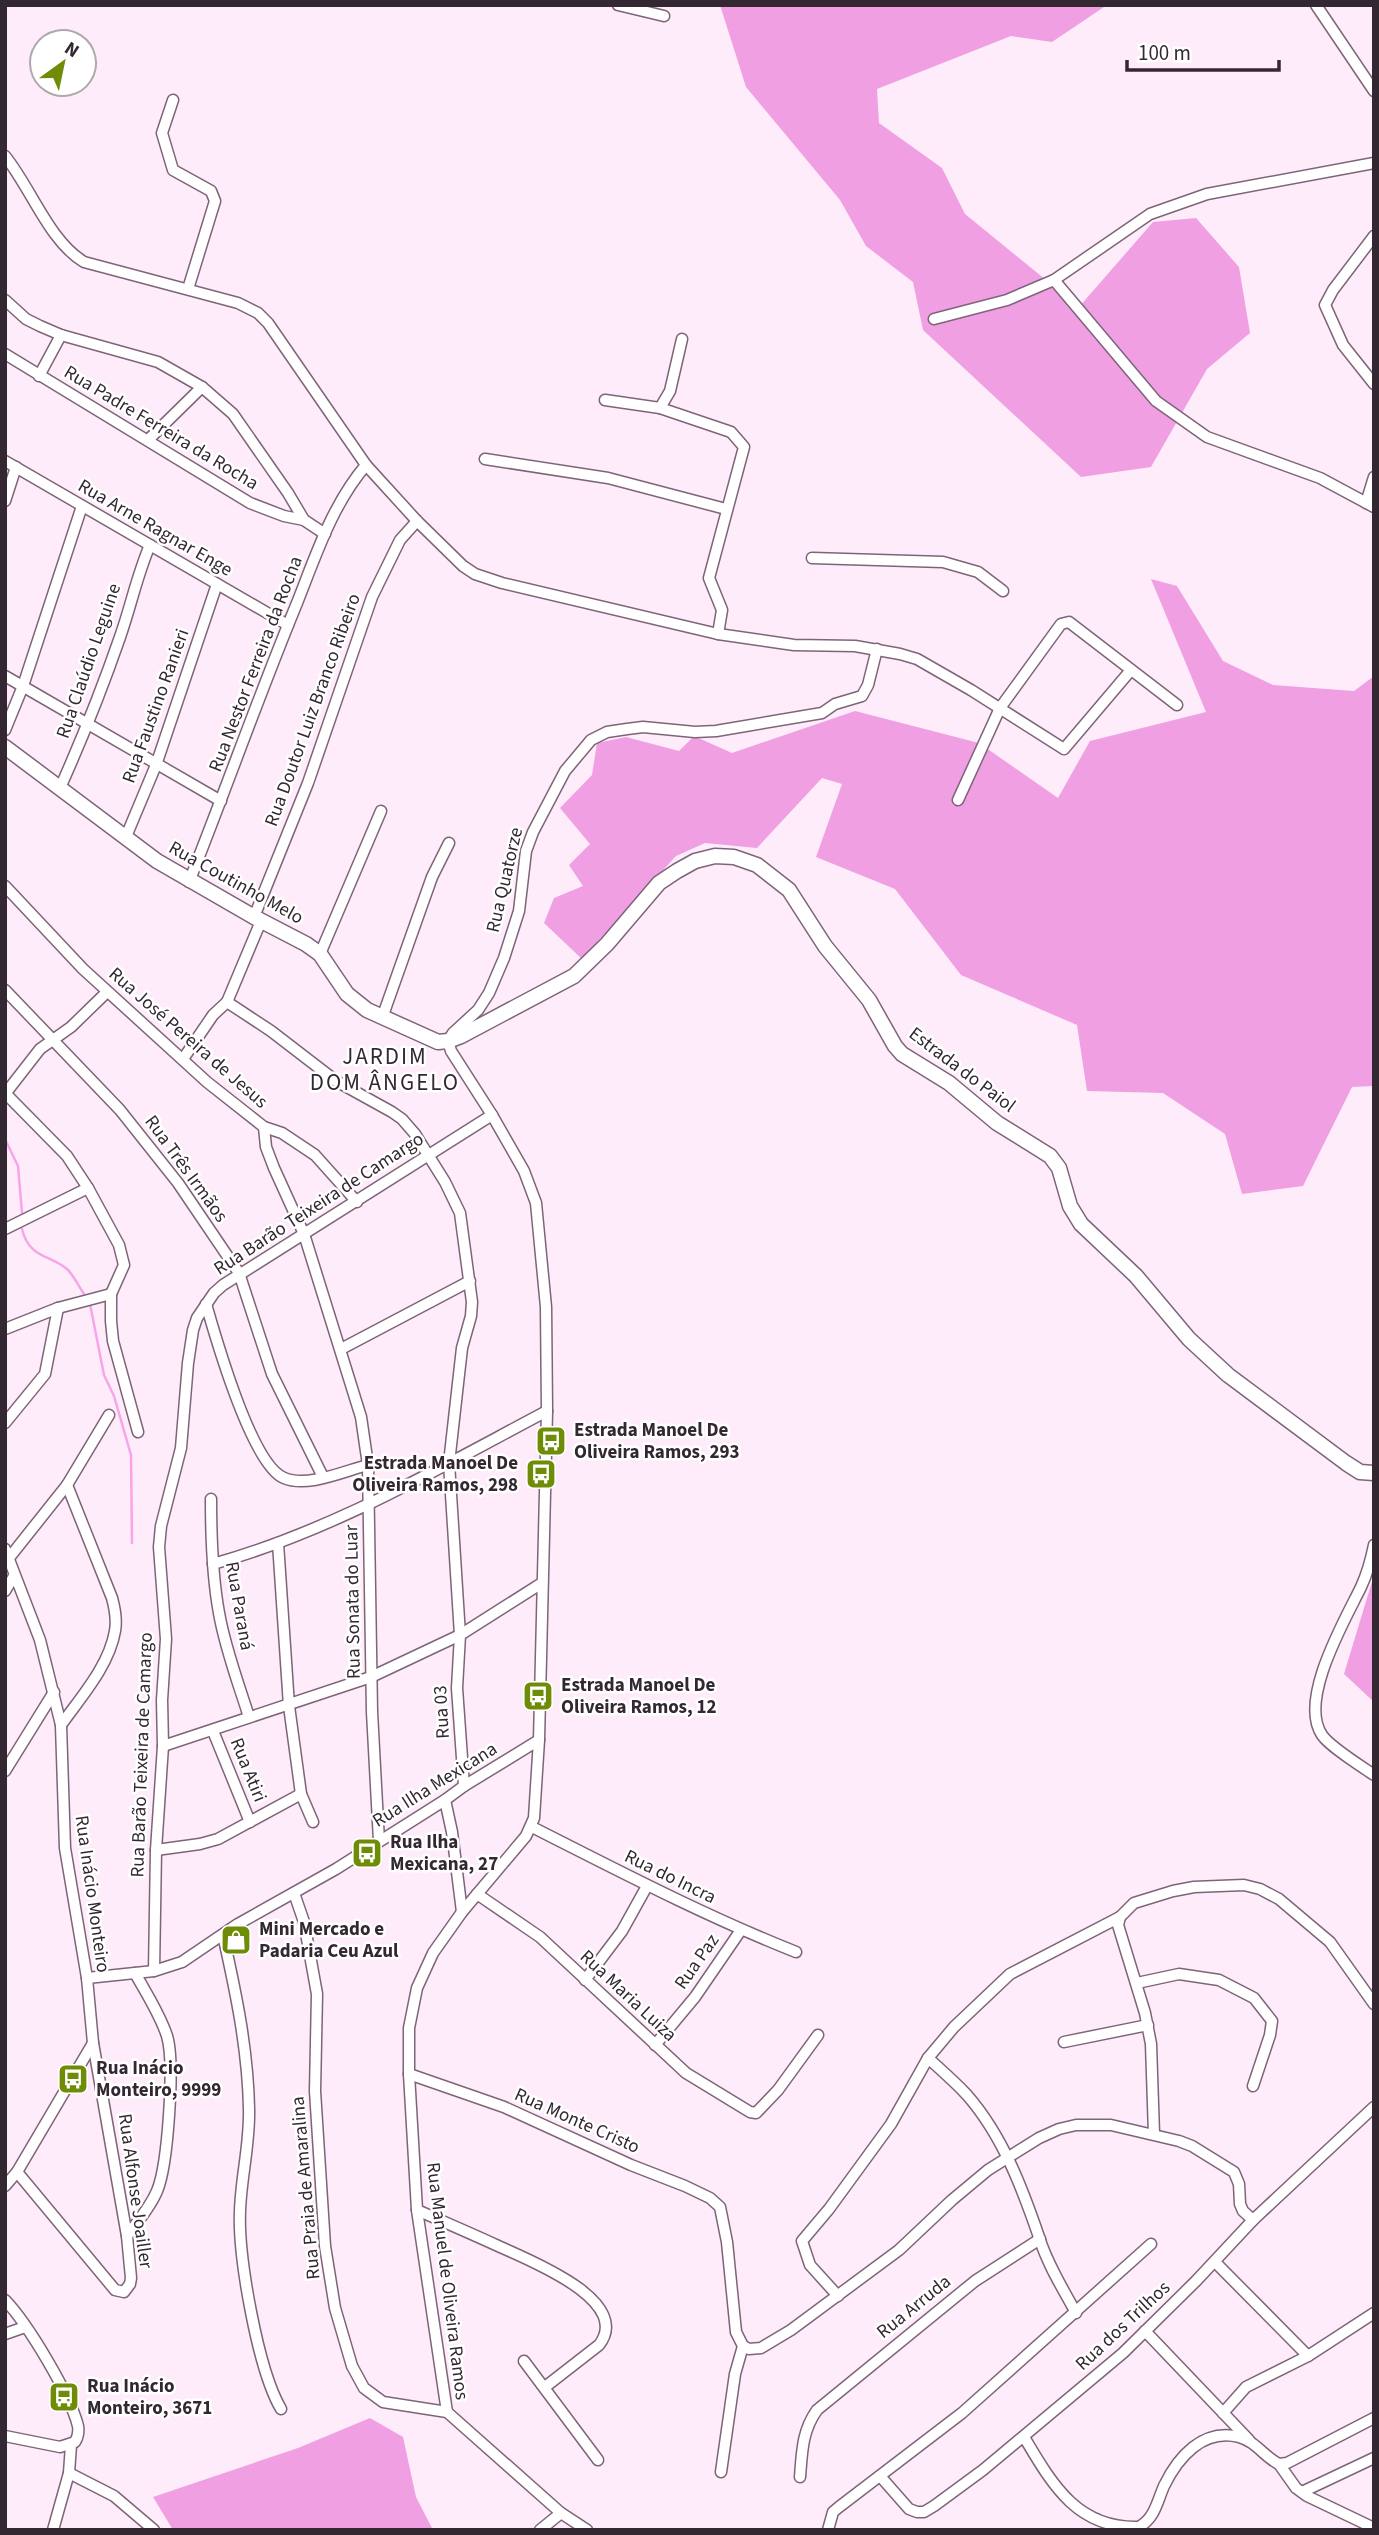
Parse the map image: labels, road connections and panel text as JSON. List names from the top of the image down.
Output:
{
  "streets": {
    "street": [
      "Rua Padre Ferreira da Rocha",
      "Rua Arne Ragnar Enge",
      "Rua Claúdio Leguine",
      "Rua Nestor Ferreira da Rocha",
      "Rua Faustino Ranieri",
      "Rua Doutor Luiz Branco Ribeiro",
      "Rua Quatorze",
      "Rua Coutinho Melo",
      "Rua José Pereira de Jesus",
      "Estrada do Paiol",
      "Rua Três Irmãos",
      "Rua Barão Teixeira de Camargo",
      "Rua Sonata do Luar",
      "Rua Paraná",
      "Rua 03",
      "Rua Atiri",
      "Rua Ilha Mexicana",
      "Rua do Incra",
      "Rua Inácio Monteiro",
      "Rua Paz",
      "Rua Maria Luiza",
      "Rua Monte Cristo",
      "Rua Praia de Amaralina",
      "Rua Alfonse Joailler",
      "Rua Manuel de Oliveira Ramos",
      "Rua Arruda",
      "Rua dos Trilhos"
    ]
  },
  "crossings": [
    ["Rua Padre Ferreira da Rocha", "Rua Nestor Ferreira da Rocha"],
    ["Rua Arne Ragnar Enge", "Rua Claúdio Leguine"],
    ["Rua Arne Ragnar Enge", "Rua Nestor Ferreira da Rocha"],
    ["Rua Arne Ragnar Enge", "Rua Faustino Ranieri"],
    ["Rua Claúdio Leguine", "Rua Coutinho Melo"],
    ["Rua Nestor Ferreira da Rocha", "Rua Coutinho Melo"],
    ["Rua Faustino Ranieri", "Rua Coutinho Melo"],
    ["Rua Doutor Luiz Branco Ribeiro", "Rua Coutinho Melo"],
    ["Rua Doutor Luiz Branco Ribeiro", "Rua José Pereira de Jesus"],
    ["Rua Doutor Luiz Branco Ribeiro", "Rua 03"],
    ["Rua Quatorze", "Rua Coutinho Melo"],
    ["Rua Quatorze", "Estrada do Paiol"],
    ["Rua Quatorze", "Rua Manuel de Oliveira Ramos"],
    ["Rua Coutinho Melo", "Estrada do Paiol"],
    ["Rua Coutinho Melo", "Rua Manuel de Oliveira Ramos"],
    ["Rua José Pereira de Jesus", "Rua Barão Teixeira de Camargo"],
    ["Rua José Pereira de Jesus", "Rua Sonata do Luar"],
    ["Estrada do Paiol", "Rua Manuel de Oliveira Ramos"],
    ["Rua Três Irmãos", "Rua Barão Teixeira de Camargo"],
    ["Rua Barão Teixeira de Camargo", "Rua Sonata do Luar"],
    ["Rua Barão Teixeira de Camargo", "Rua 03"],
    ["Rua Barão Teixeira de Camargo", "Rua Ilha Mexicana"],
    ["Rua Barão Teixeira de Camargo", "Rua Manuel de Oliveira Ramos"],
    ["Rua Sonata do Luar", "Rua Ilha Mexicana"],
    ["Rua 03", "Rua Ilha Mexicana"],
    ["Rua Ilha Mexicana", "Rua Inácio Monteiro"],
    ["Rua Ilha Mexicana", "Rua Praia de Amaralina"],
    ["Rua Ilha Mexicana", "Rua Manuel de Oliveira Ramos"],
    ["Rua do Incra", "Rua Paz"],
    ["Rua do Incra", "Rua Manuel de Oliveira Ramos"],
    ["Rua Inácio Monteiro", "Rua Alfonse Joailler"],
    ["Rua Paz", "Rua Maria Luiza"],
    ["Rua Maria Luiza", "Rua Manuel de Oliveira Ramos"],
    ["Rua Monte Cristo", "Rua Manuel de Oliveira Ramos"],
    ["Rua Praia de Amaralina", "Rua Manuel de Oliveira Ramos"]
  ],
  "districts": ["JARDIM DOM ÂNGELO"],
  "places": {
    "bus stop": [
      "Estrada Manoel De Oliveira Ramos, 293",
      "Estrada Manoel De Oliveira Ramos, 298",
      "Estrada Manoel De Oliveira Ramos, 12",
      "Rua Ilha Mexicana, 27",
      "Rua Inácio Monteiro, 9999",
      "Rua Inácio Monteiro, 3671"
    ],
    "shop": ["Mini Mercado e Padaria Ceu Azul"]
  },
  "scale_bar": "100 m",
  "north": "top right"
}
